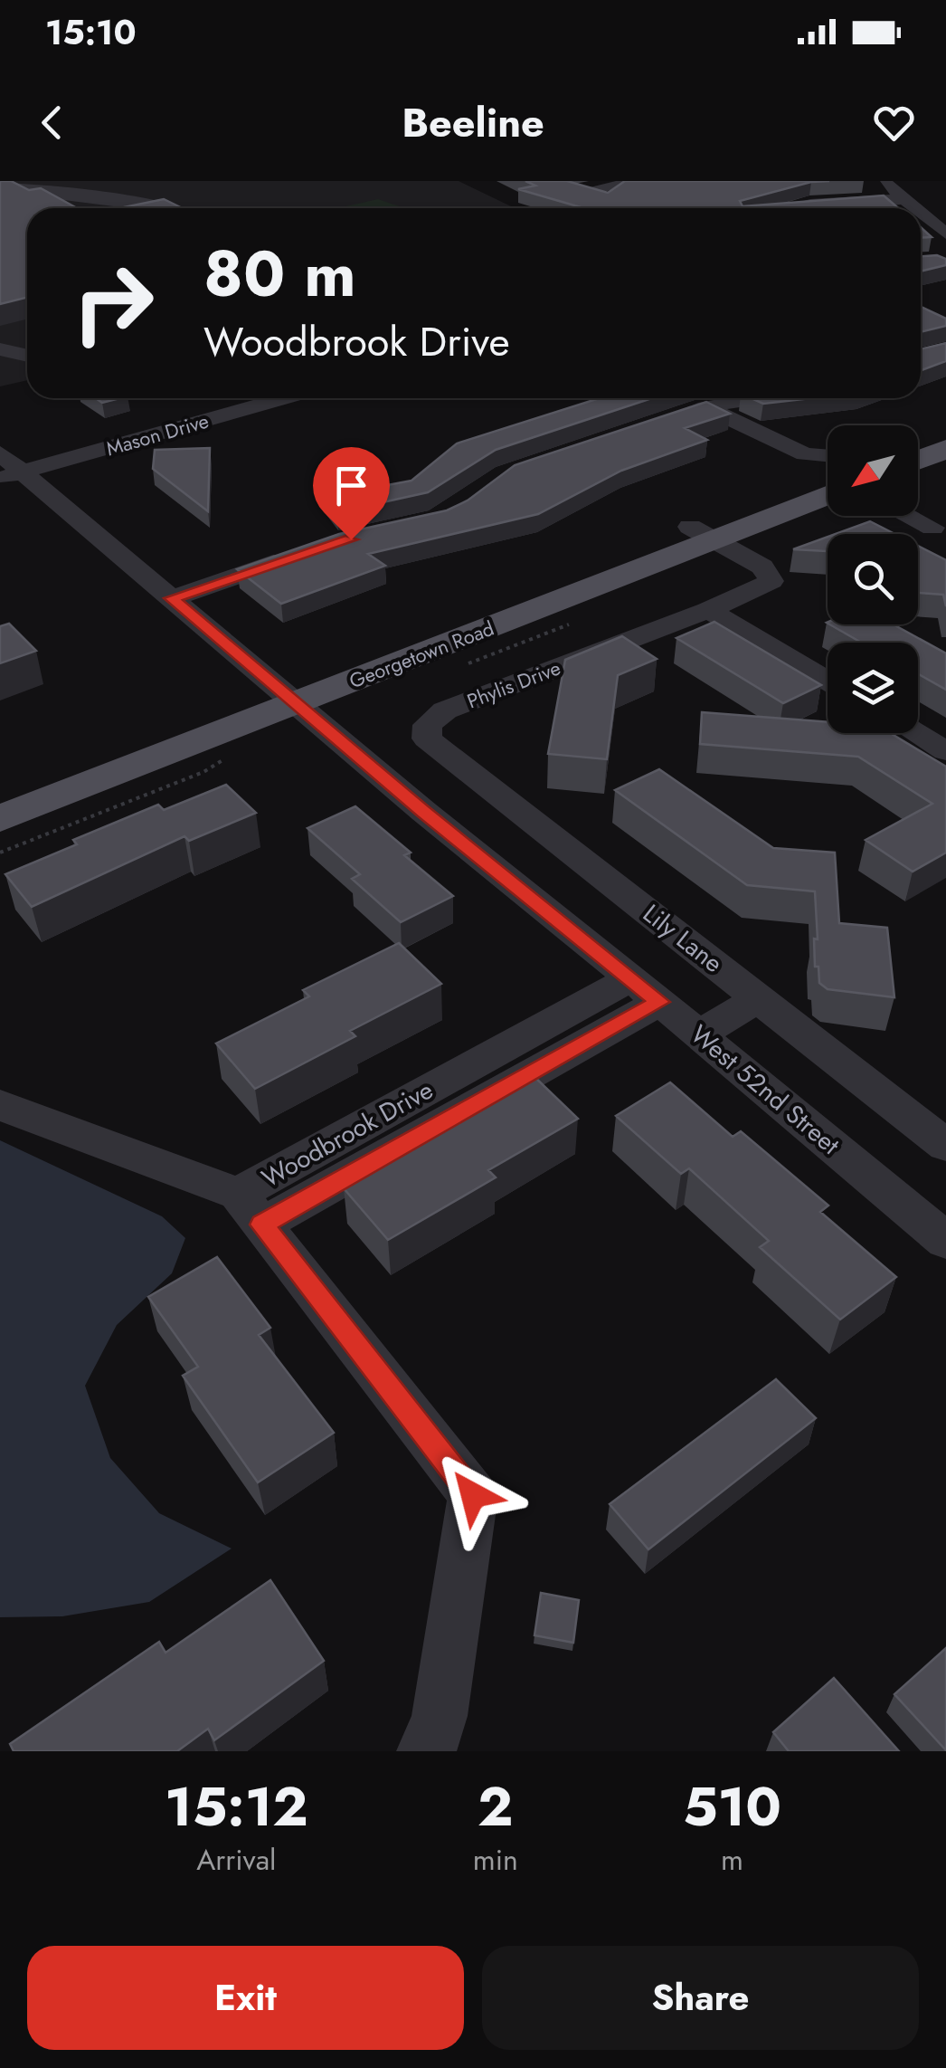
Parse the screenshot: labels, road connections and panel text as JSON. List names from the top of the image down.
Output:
{
  "streets": {
    "main road": ["Georgetown Road"],
    "street": [
      "Mason Drive",
      "Phylis Drive",
      "Lily Lane",
      "West 52nd Street",
      "Woodbrook Drive"
    ]
  },
  "crossings": [
    ["Mason Drive", "West 52nd Street"],
    ["Georgetown Road", "Phylis Drive"],
    ["Georgetown Road", "West 52nd Street"],
    ["Phylis Drive", "Lily Lane"],
    ["West 52nd Street", "Woodbrook Drive"]
  ],
  "north": "bottom left",
  "page": {
    "status": "15:10",
    "header": "Beeline",
    "turn": ["80 m", "Woodbrook Drive"],
    "eta": [
      "15:12",
      "Arrival",
      "2",
      "min",
      "510",
      "m"
    ],
    "buttons": ["Exit", "Share"]
  }
}
